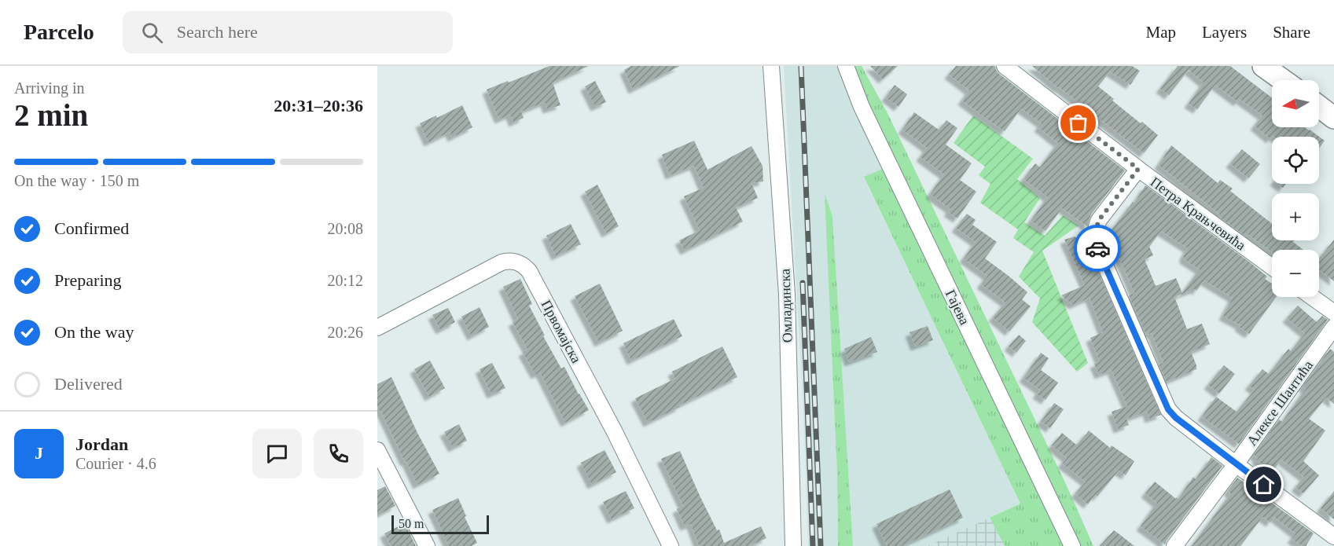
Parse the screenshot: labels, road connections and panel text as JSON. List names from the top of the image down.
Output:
{
  "streets": {
    "street": [
      "Петра Крањчевића",
      "Омладинска",
      "Гајева",
      "Првомајска",
      "Алексе Шантића"
    ]
  },
  "scale_bar": "50 m",
  "north": "left",
  "page": {
    "header": "Parcelo",
    "search": "Search here",
    "nav": ["Map", "Layers", "Share"],
    "heading": ["2 min", "Arriving in", "20:31–20:36"],
    "panel": ["Jordan", "Courier · 4.6"],
    "map_buttons": ["+", "−"],
    "bar": "On the way · 150 m",
    "list": [
      ["Confirmed", "20:08"],
      ["Preparing", "20:12"],
      ["On the way", "20:26"],
      "Delivered"
    ],
    "round": "J",
    "scale": "50 m"
  }
}
